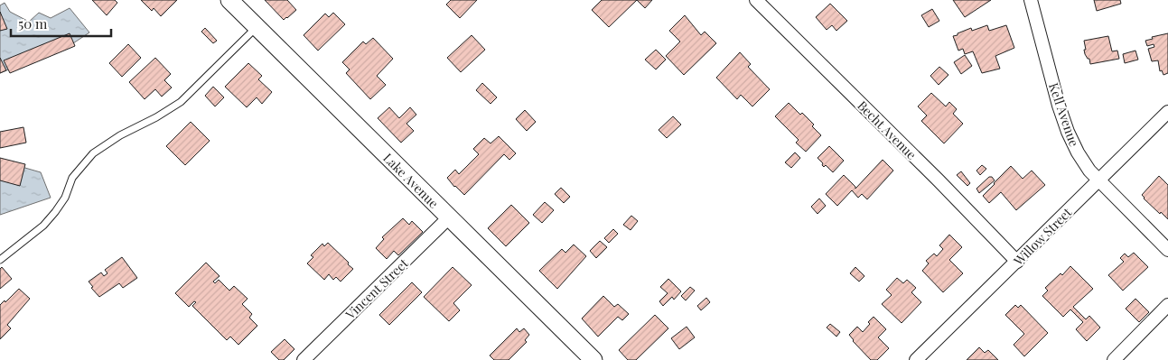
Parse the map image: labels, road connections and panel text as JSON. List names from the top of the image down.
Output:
{
  "streets": {
    "street": [
      "Kell Avenue",
      "Becht Avenue",
      "Lake Avenue",
      "Willow Street",
      "Vincent Street"
    ]
  },
  "crossings": [
    ["Kell Avenue", "Willow Street"],
    ["Becht Avenue", "Willow Street"],
    ["Lake Avenue", "Vincent Street"]
  ],
  "scale_bar": "50 m"
}
